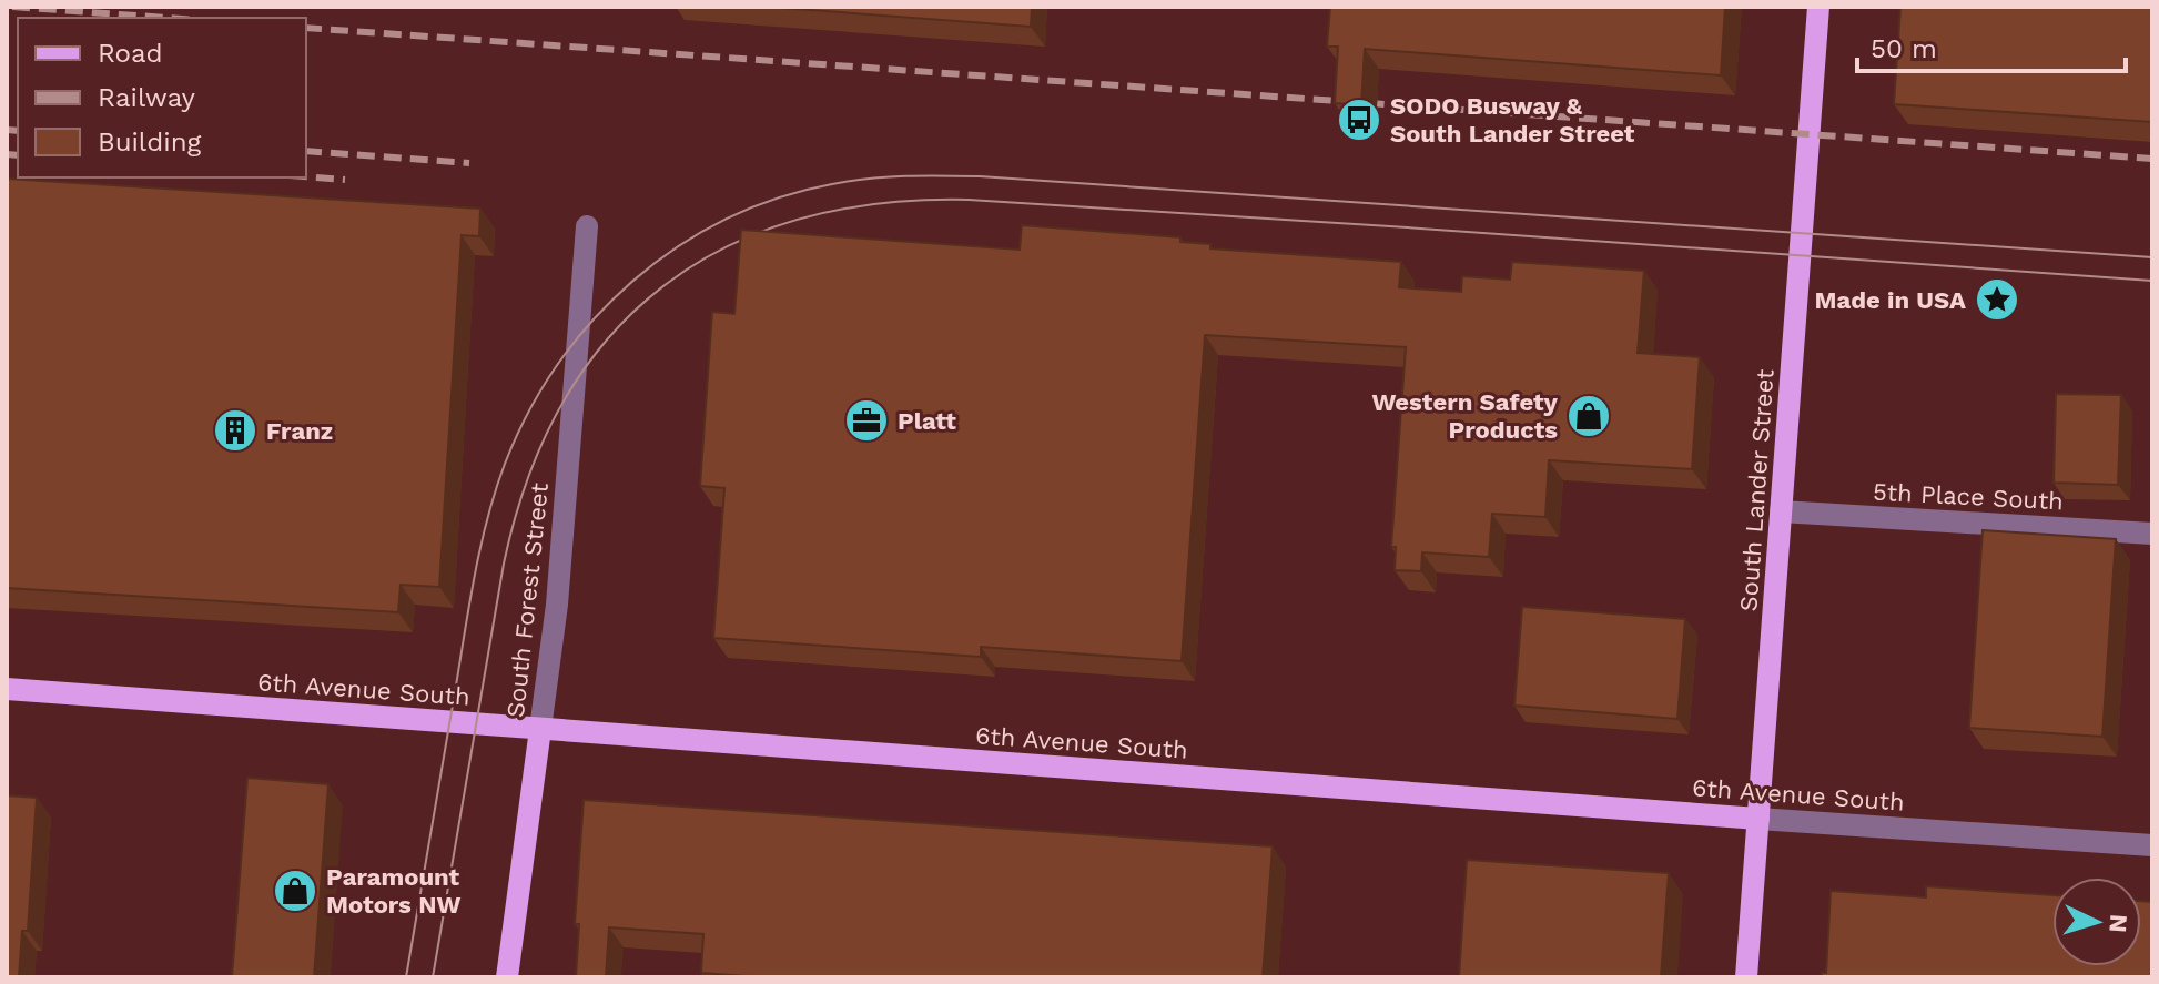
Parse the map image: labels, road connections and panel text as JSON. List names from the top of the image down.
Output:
{
  "streets": {
    "main road": ["South Lander Street", "South Forest Street", "6th Avenue South"],
    "street": ["5th Place South"]
  },
  "crossings": [
    ["South Lander Street", "5th Place South"],
    ["South Lander Street", "6th Avenue South"],
    ["South Forest Street", "6th Avenue South"]
  ],
  "places": {
    "bus stop": ["SODO Busway & South Lander Street"],
    "place": ["Made in USA"],
    "shop": ["Western Safety Products", "Paramount Motors NW"],
    "office": ["Platt"],
    "building": ["Franz"]
  },
  "legend": ["Road", "Railway", "Building"],
  "scale_bar": "50 m",
  "north": "right"
}
